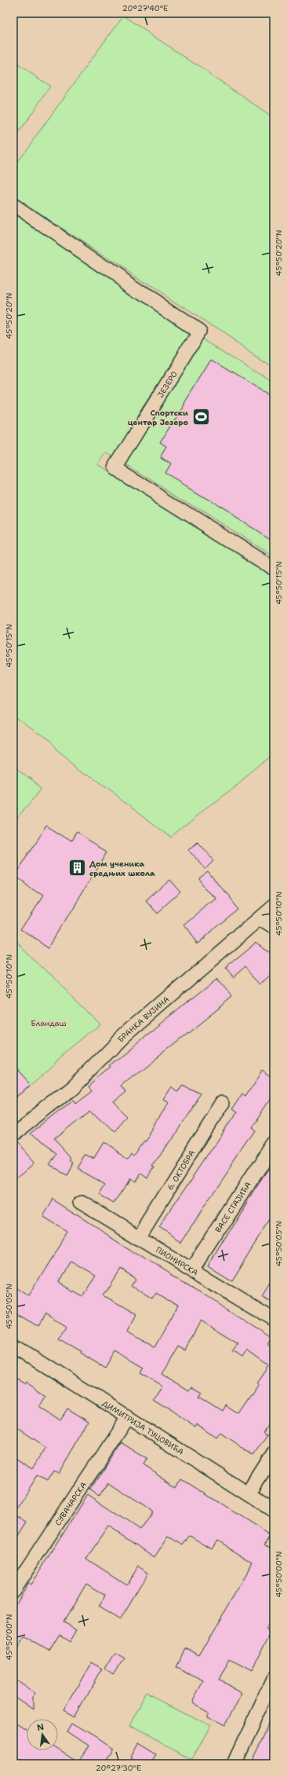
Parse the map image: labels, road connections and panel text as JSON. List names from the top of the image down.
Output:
{
  "streets": {
    "street": [
      "ЈЕЗЕРО",
      "БРАНКА ВУЈИНА",
      "6. ОКТОБРА",
      "ВАСЕ СТАЈИЋА",
      "ПИОНИРСКА",
      "ДИМИТРИЈА ТУЦОВИЋА",
      "СУВАЧАРСКА"
    ]
  },
  "crossings": [
    ["6. ОКТОБРА", "ПИОНИРСКА"],
    ["ВАСЕ СТАЈИЋА", "ПИОНИРСКА"],
    ["ДИМИТРИЈА ТУЦОВИЋА", "СУВАЧАРСКА"]
  ],
  "parks": ["Бландаш"],
  "places": {
    "sports": ["Спортски центар Језеро"],
    "building": ["Дом ученика средњих школа"]
  },
  "north": "top",
  "coordinates": [
    "20°27'40\"E",
    "45°50'20\"N",
    "45°50'15\"N",
    "45°50'10\"N",
    "45°50'05\"N",
    "45°50'00\"N",
    "20°27'30\"E"
  ]
}
